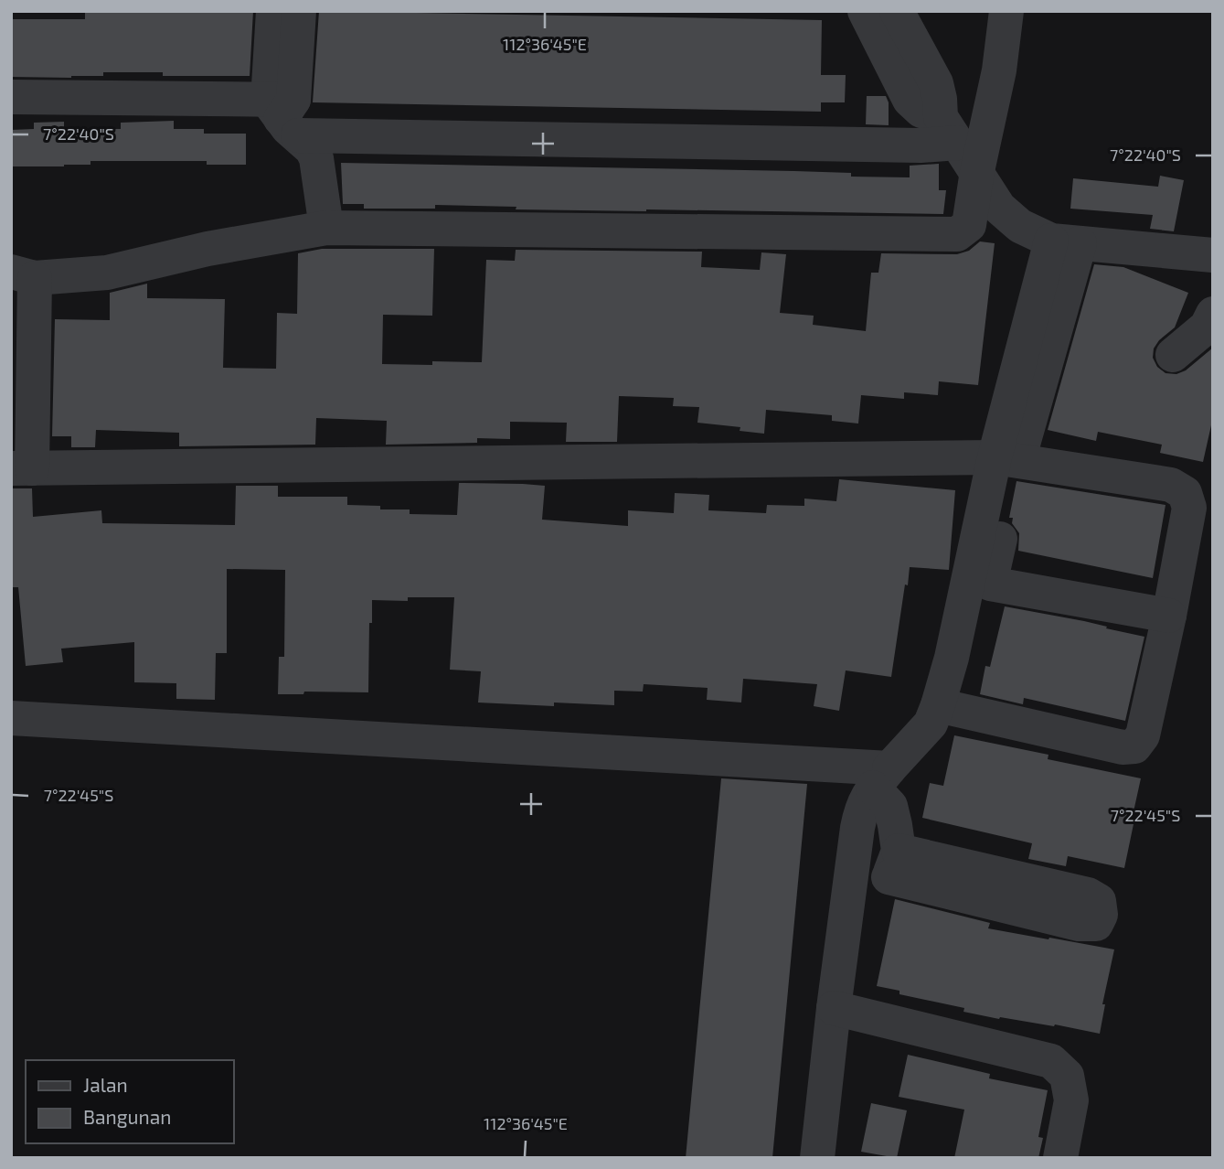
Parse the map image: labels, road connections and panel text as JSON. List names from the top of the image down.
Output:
{
  "legend": ["Jalan", "Bangunan"],
  "coordinates": ["112°36'45\"E", "7°22'40\"S", "7°22'45\"S"]
}
